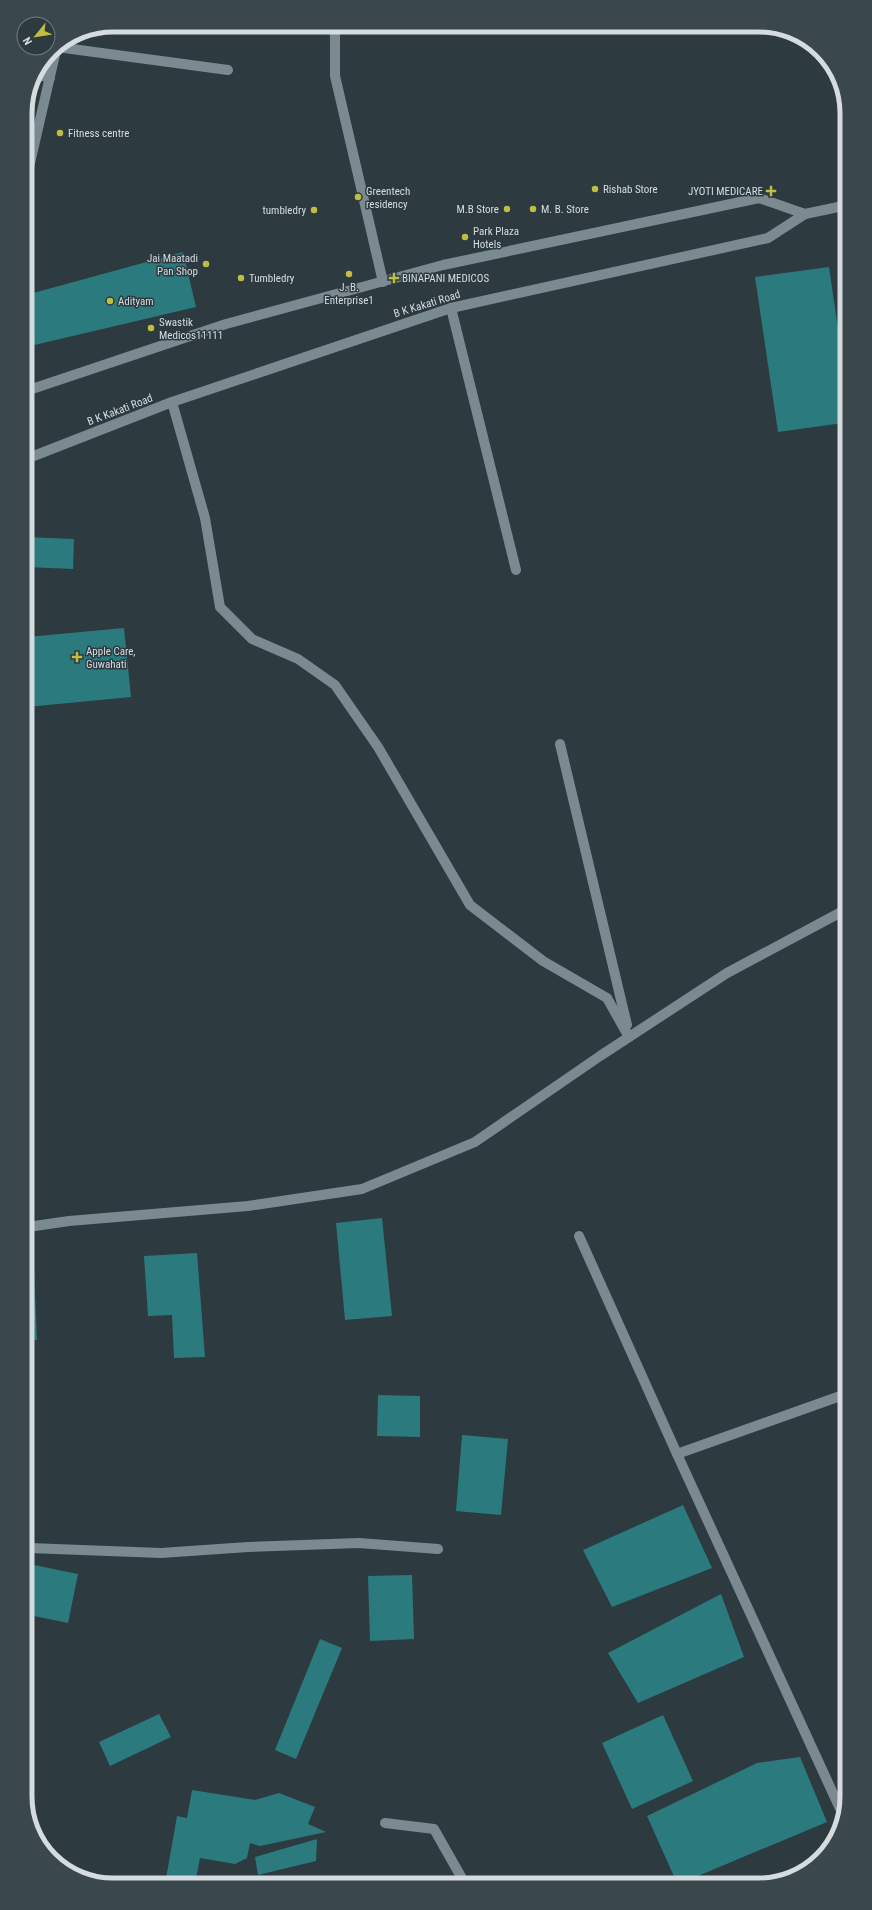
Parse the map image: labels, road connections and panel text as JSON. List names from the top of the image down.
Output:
{
  "streets": {
    "street": ["B K Kakati Road"]
  },
  "places": {
    "other": [
      "Fitness centre",
      "Rishab Store",
      "Greentech residency",
      "M.B Store",
      "M. B. Store",
      "tumbledry",
      "Park Plaza Hotels",
      "Jai Maatadi Pan Shop",
      "J. B. Enterprise1",
      "Tumbledry",
      "Adityam",
      "Swastik Medicos11111"
    ],
    "health": ["JYOTI MEDICARE", "BINAPANI MEDICOS", "Apple Care, Guwahati"]
  },
  "north": "bottom left"
}
